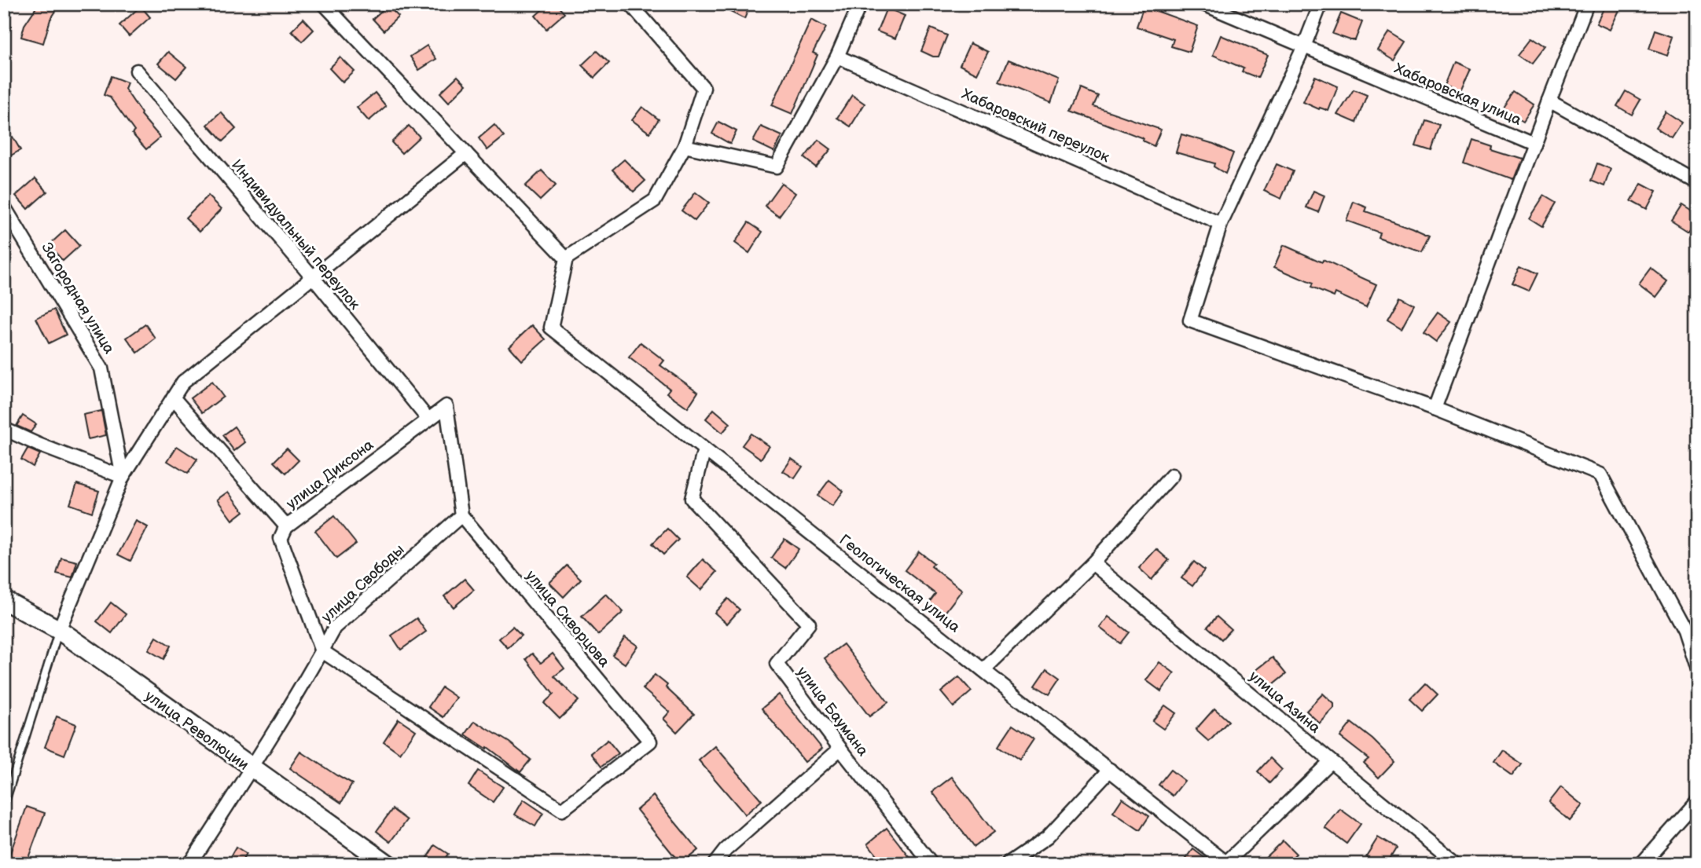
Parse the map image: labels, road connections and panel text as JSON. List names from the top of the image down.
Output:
{
  "streets": {
    "street": [
      "Хабаровская улица",
      "Хабаровский переулок",
      "Индивидуальный переулок",
      "Загородная улица",
      "улица Диксона",
      "улица Свободы",
      "Геологическая улица",
      "улица Скворцова",
      "улица Азина",
      "улица Баумана",
      "улица Революции"
    ]
  },
  "crossings": [
    ["Индивидуальный переулок", "улица Диксона"],
    ["улица Диксона", "улица Свободы"],
    ["улица Диксона", "улица Скворцова"],
    ["улица Свободы", "улица Скворцова"],
    ["улица Свободы", "улица Революции"],
    ["Геологическая улица", "улица Баумана"]
  ]
}
